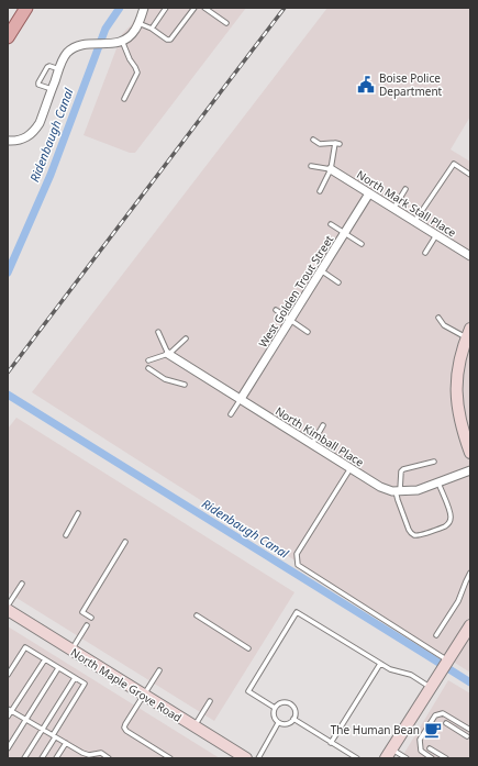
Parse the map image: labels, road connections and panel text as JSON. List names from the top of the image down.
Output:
{
  "streets": {
    "main road": ["North Maple Grove Road"],
    "street": ["North Mark Stall Place", "West Golden Trout Street", "North Kimball Place"]
  },
  "crossings": [
    ["North Mark Stall Place", "West Golden Trout Street"],
    ["West Golden Trout Street", "North Kimball Place"]
  ],
  "water": ["Ridenbaugh Canal"],
  "places": {
    "public building": ["Boise Police Department"],
    "cafe": ["The Human Bean"]
  }
}
